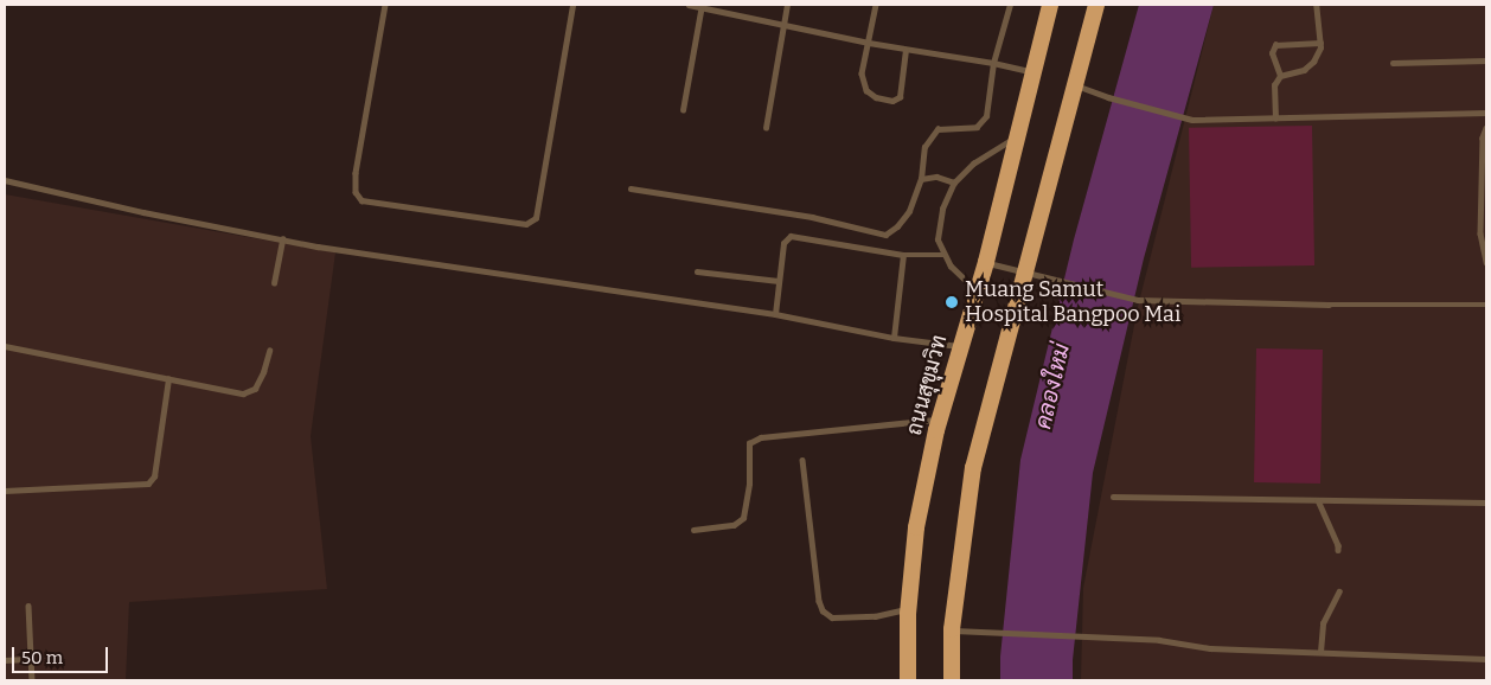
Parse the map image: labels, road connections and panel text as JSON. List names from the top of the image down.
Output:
{
  "streets": {
    "highway": ["ถนนสุขุมวิท"]
  },
  "water": ["คลองใหม่"],
  "places": ["Muang Samut Hospital Bangpoo Mai"],
  "scale_bar": "50 m"
}
